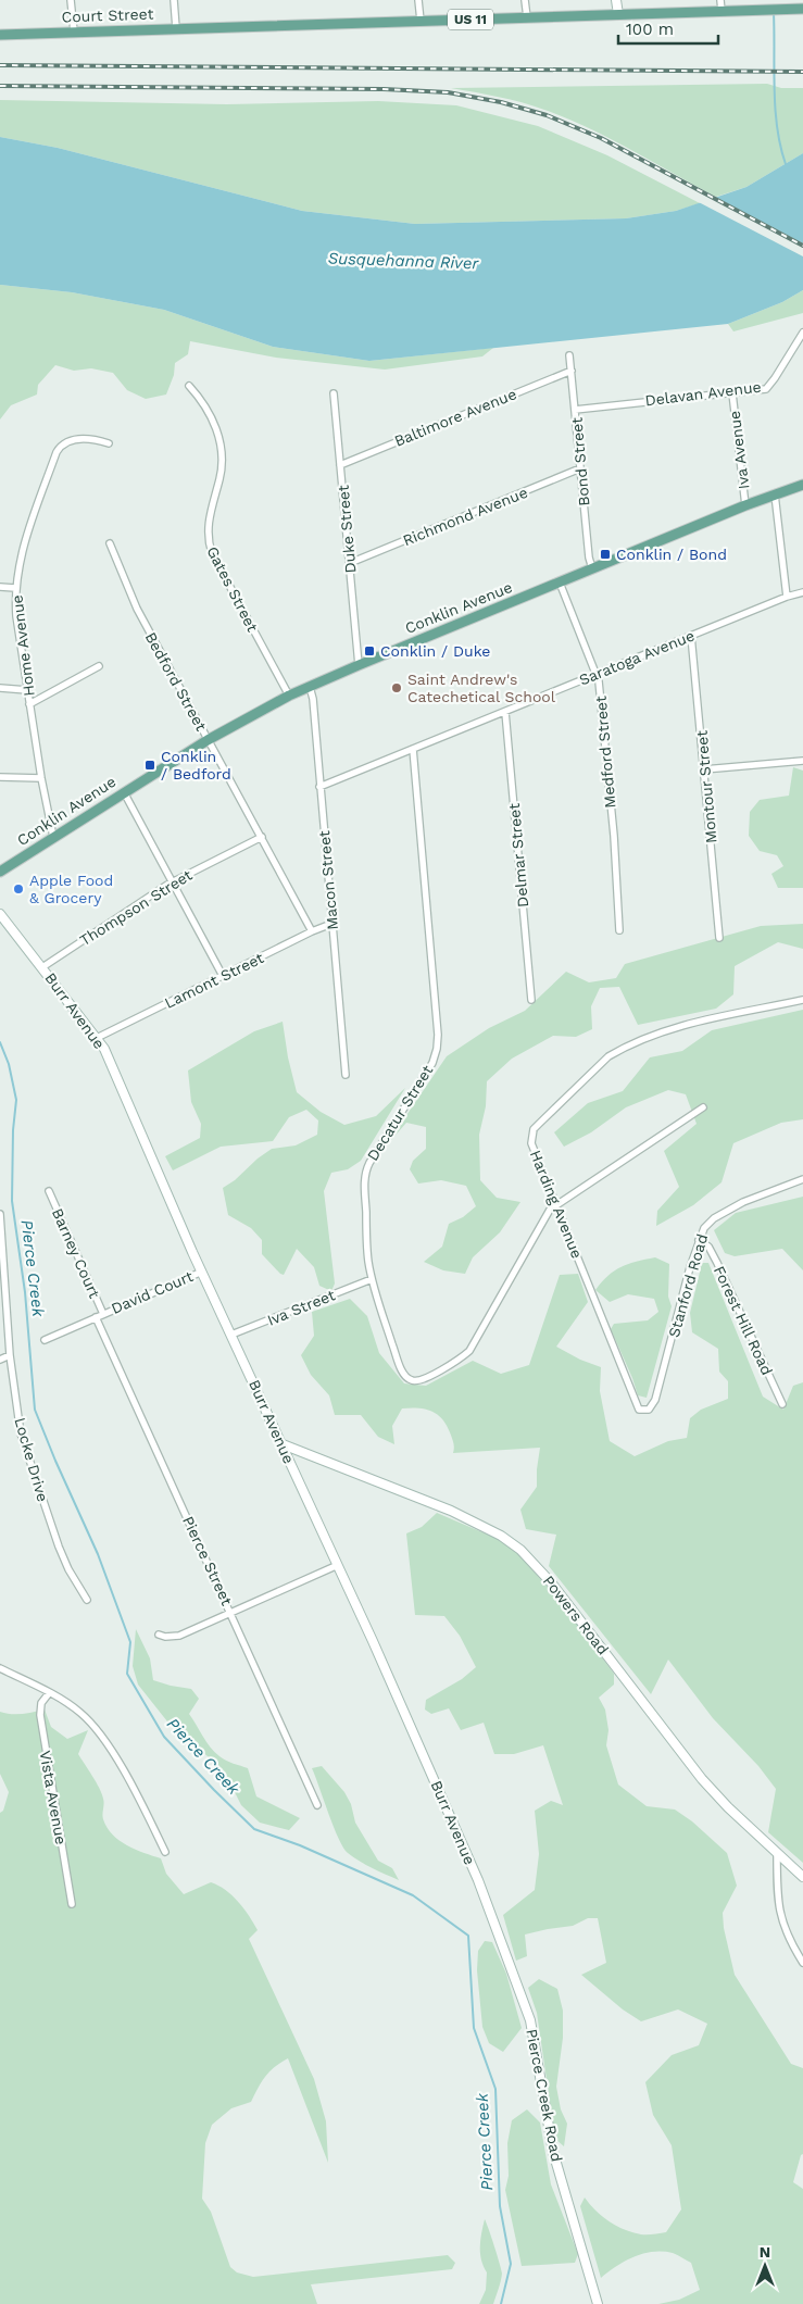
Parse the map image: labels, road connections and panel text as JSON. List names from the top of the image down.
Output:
{
  "streets": {
    "main road": ["Court Street", "US 11", "Conklin Avenue"],
    "street": [
      "Delavan Avenue",
      "Baltimore Avenue",
      "Iva Avenue",
      "Bond Street",
      "Richmond Avenue",
      "Duke Street",
      "Gates Street",
      "Home Avenue",
      "Saratoga Avenue",
      "Bedford Street",
      "Medford Street",
      "Montour Street",
      "Delmar Street",
      "Macon Street",
      "Thompson Street",
      "Lamont Street",
      "Burr Avenue",
      "Decatur Street",
      "Harding Avenue",
      "Barney Court",
      "Stanford Road",
      "David Court",
      "Iva Street",
      "Forest Hill Road",
      "Locke Drive",
      "Pierce Street",
      "Powers Road",
      "Vista Avenue",
      "Pierce Creek Road"
    ]
  },
  "crossings": [
    ["Delavan Avenue", "Iva Avenue"],
    ["Delavan Avenue", "Bond Street"],
    ["Baltimore Avenue", "Bond Street"],
    ["Baltimore Avenue", "Duke Street"],
    ["Iva Avenue", "Conklin Avenue"],
    ["Bond Street", "Richmond Avenue"],
    ["Bond Street", "Conklin Avenue"],
    ["Richmond Avenue", "Duke Street"],
    ["Duke Street", "Conklin Avenue"],
    ["Gates Street", "Conklin Avenue"],
    ["Conklin Avenue", "Home Avenue"],
    ["Conklin Avenue", "Bedford Street"],
    ["Conklin Avenue", "Medford Street"],
    ["Conklin Avenue", "Macon Street"],
    ["Saratoga Avenue", "Medford Street"],
    ["Saratoga Avenue", "Montour Street"],
    ["Saratoga Avenue", "Delmar Street"],
    ["Saratoga Avenue", "Macon Street"],
    ["Saratoga Avenue", "Decatur Street"],
    ["Bedford Street", "Thompson Street"],
    ["Bedford Street", "Lamont Street"],
    ["Macon Street", "Lamont Street"],
    ["Thompson Street", "Burr Avenue"],
    ["Lamont Street", "Burr Avenue"],
    ["Burr Avenue", "David Court"],
    ["Burr Avenue", "Iva Street"],
    ["Burr Avenue", "Powers Road"],
    ["Burr Avenue", "Pierce Creek Road"],
    ["Decatur Street", "Harding Avenue"],
    ["Decatur Street", "Iva Street"],
    ["Harding Avenue", "Stanford Road"],
    ["Barney Court", "David Court"],
    ["Stanford Road", "Forest Hill Road"],
    ["David Court", "Pierce Street"]
  ],
  "water": ["Susquehanna River", "Pierce Creek"],
  "places": {
    "transit": ["Conklin / Bond", "Conklin / Duke", "Conklin / Bedford"],
    "other": ["Saint Andrew's Catechetical School", "Apple Food & Grocery"]
  },
  "scale_bar": "100 m",
  "north": "top"
}
